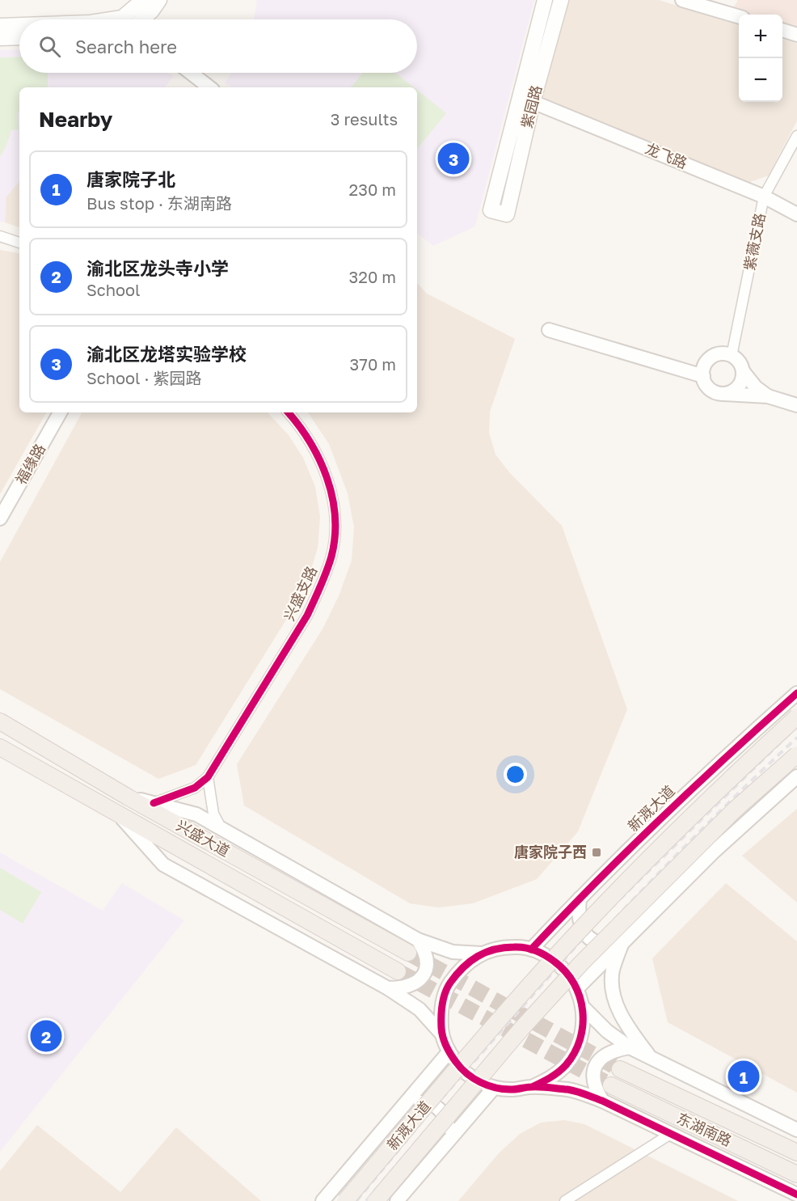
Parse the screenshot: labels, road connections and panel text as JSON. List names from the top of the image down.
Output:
{
  "streets": {
    "main road": [
      "紫园路",
      "新溉大道",
      "兴盛大道",
      "东湖南路"
    ],
    "street": [
      "龙飞路",
      "紫薇支路",
      "福缘路",
      "兴盛支路"
    ]
  },
  "crossings": [
    ["紫园路", "龙飞路"],
    ["龙飞路", "紫薇支路"]
  ],
  "places": {
    "transit": ["唐家院子西"]
  },
  "page": {
    "map_buttons": ["+", "−"],
    "search": "Search here",
    "heading": ["Nearby", "3 results"],
    "pins": ["3", "2", "1"],
    "list": [
      {
        "mark": "1",
        "name": "唐家院子北",
        "note": "Bus stop · 东湖南路",
        "value": "230 m"
      },
      {
        "mark": "2",
        "name": "渝北区龙头寺小学",
        "note": "School",
        "value": "320 m"
      },
      {
        "mark": "3",
        "name": "渝北区龙塔实验学校",
        "note": "School · 紫园路",
        "value": "370 m"
      }
    ]
  }
}
